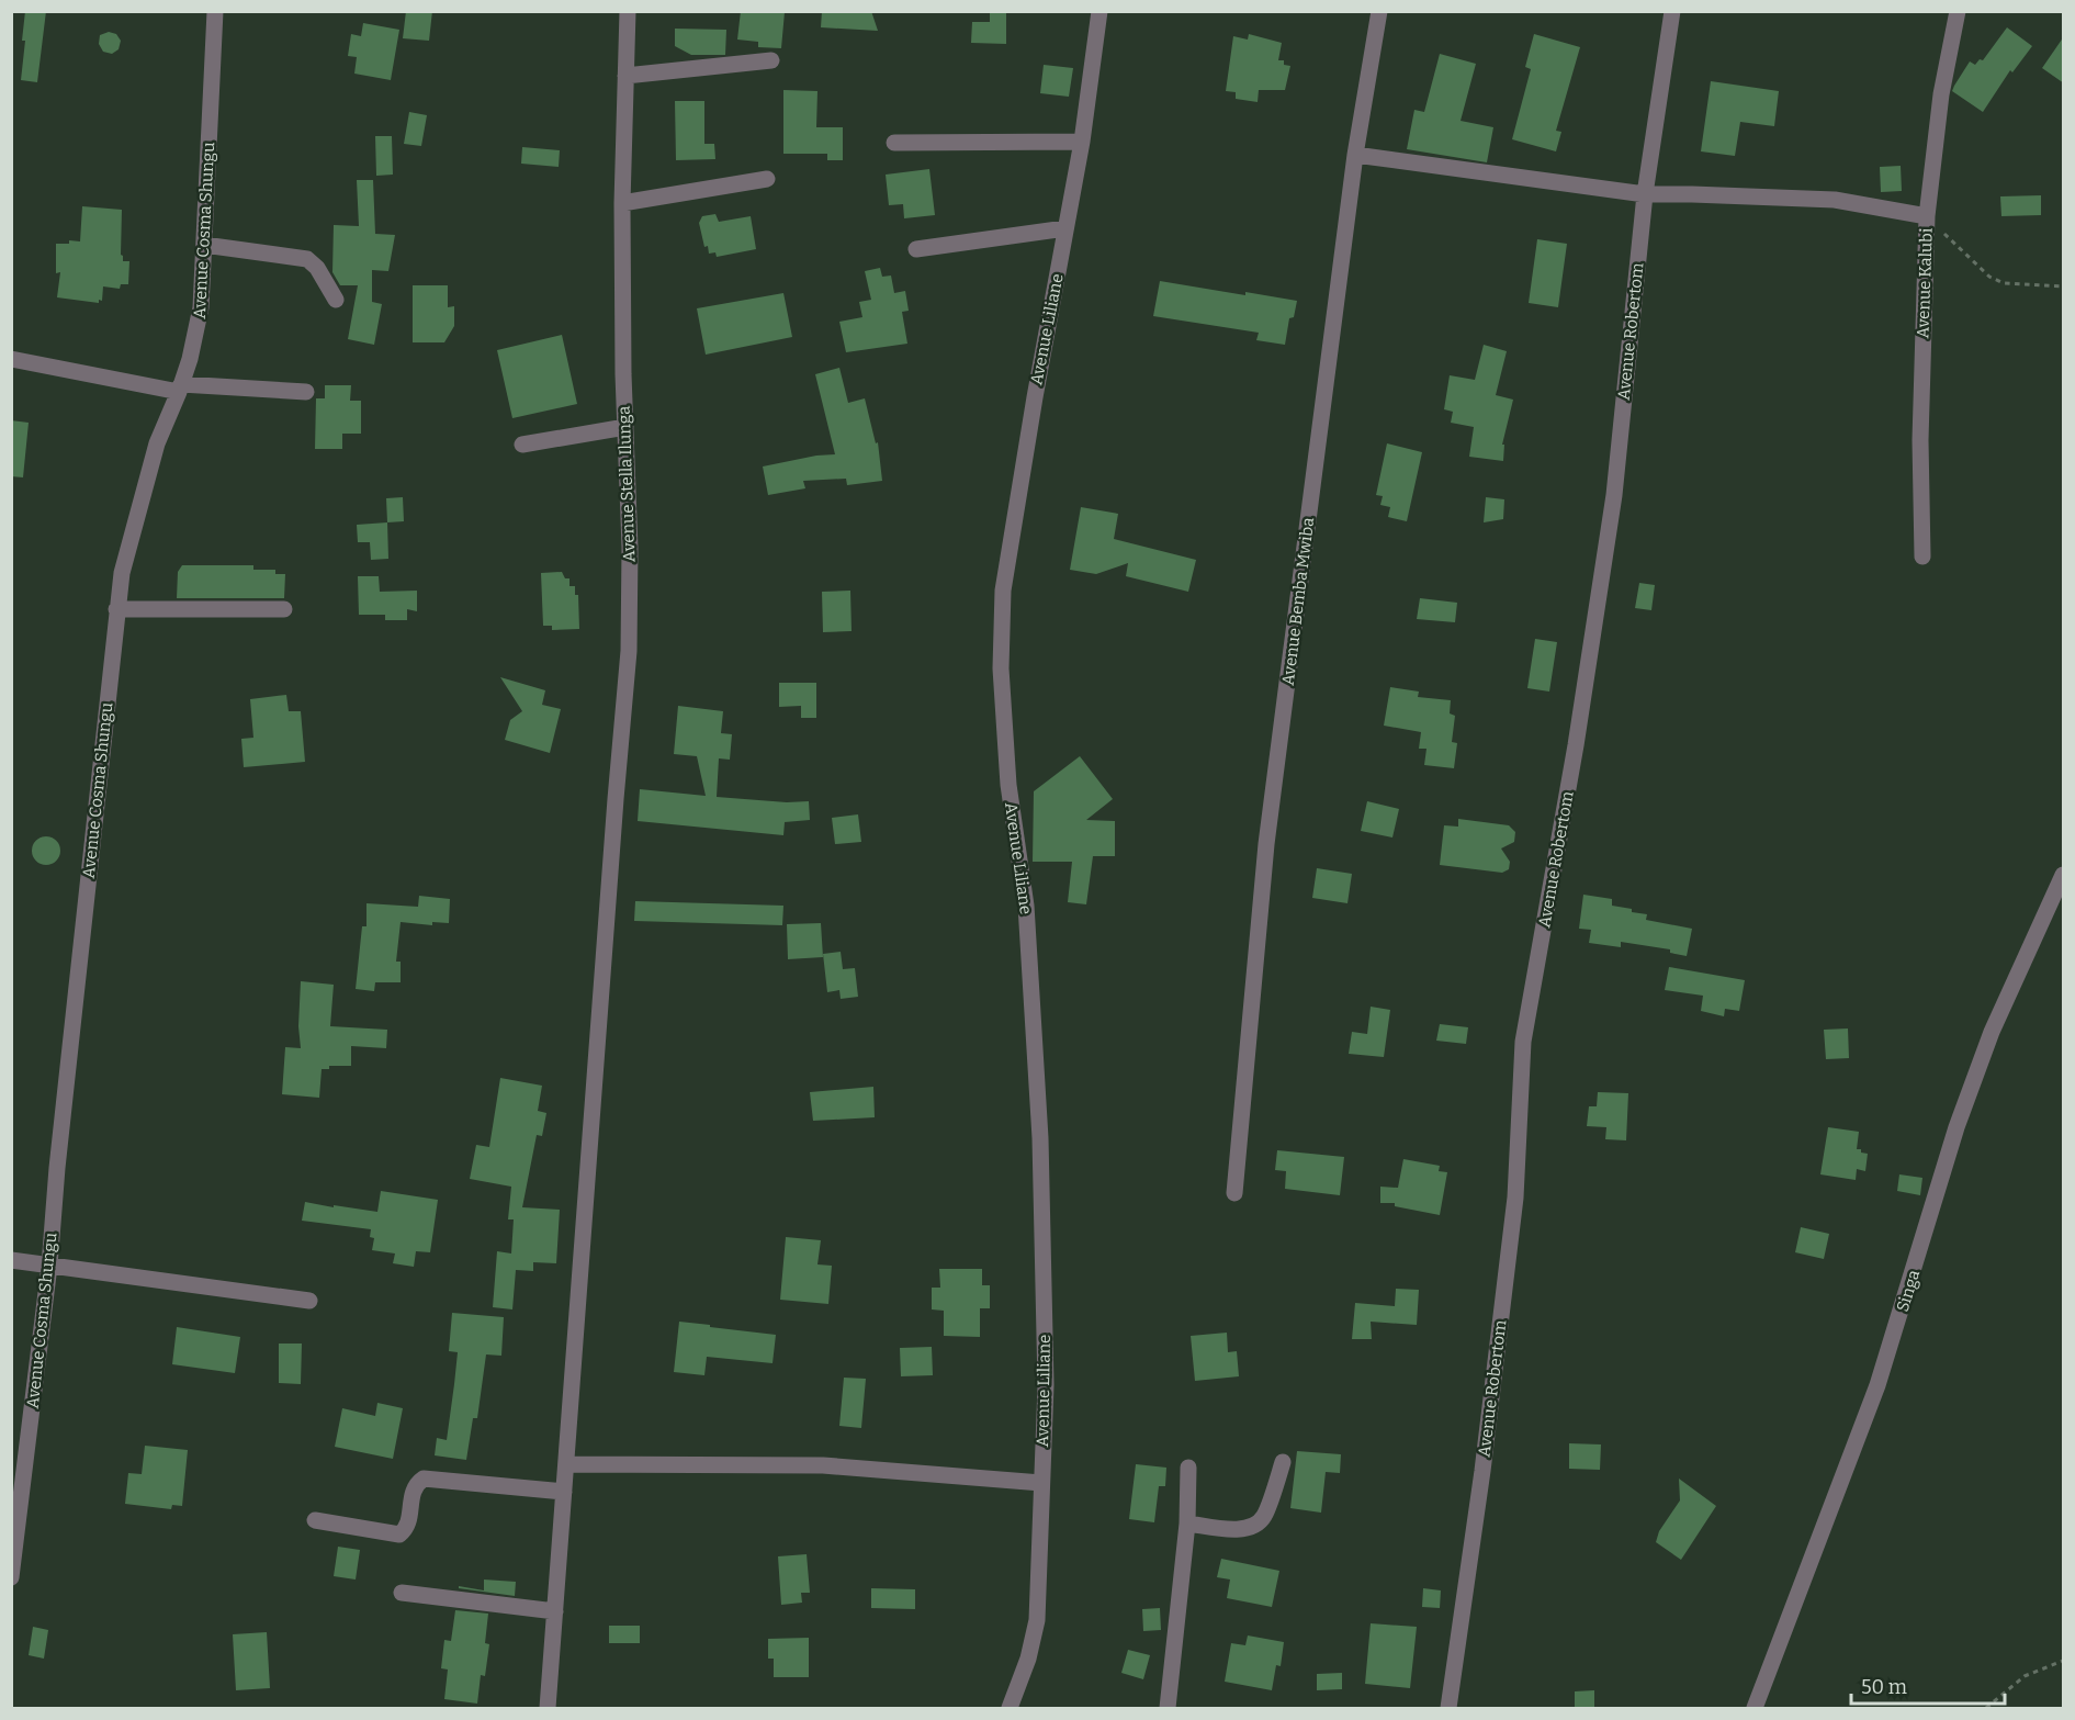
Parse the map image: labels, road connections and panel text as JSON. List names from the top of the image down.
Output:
{
  "streets": {
    "street": [
      "Avenue Cosma Shungu",
      "Avenue Kalubi",
      "Avenue Liliane",
      "Avenue Robertom",
      "Avenue Stella Ilunga",
      "Avenue Bemba Mwiba",
      "Singa"
    ]
  },
  "scale_bar": "50 m"
}
